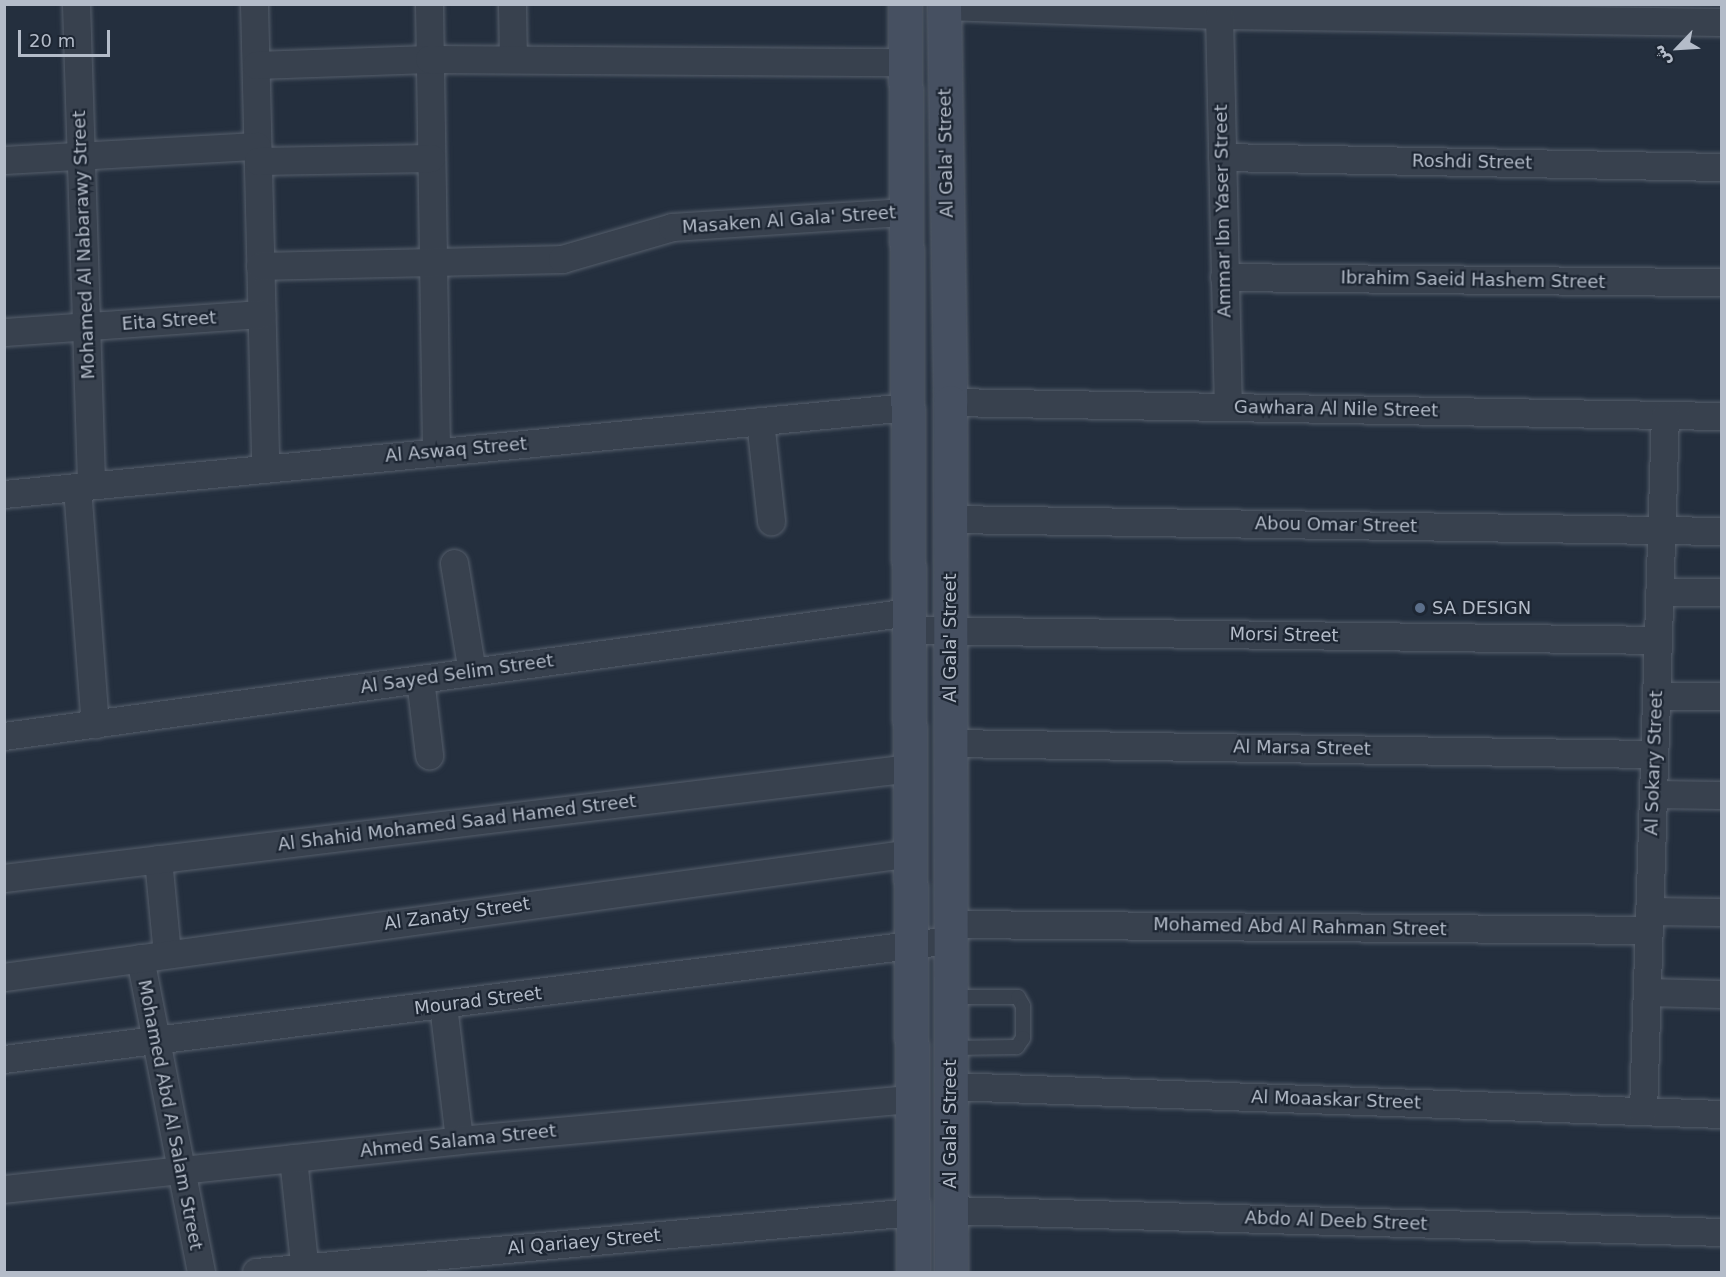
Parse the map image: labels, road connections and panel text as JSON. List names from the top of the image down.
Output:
{
  "streets": {
    "main road": ["Al Gala' Street"],
    "street": [
      "Roshdi Street",
      "Ammar Ibn Yaser Street",
      "Masaken Al Gala' Street",
      "Mohamed Al Nabarawy Street",
      "Ibrahim Saeid Hashem Street",
      "Eita Street",
      "Gawhara Al Nile Street",
      "Al Aswaq Street",
      "Abou Omar Street",
      "Morsi Street",
      "Al Sayed Selim Street",
      "Al Marsa Street",
      "Al Sokary Street",
      "Al Shahid Mohamed Saad Hamed Street",
      "Al Zanaty Street",
      "Mohamed Abd Al Rahman Street",
      "Mourad Street",
      "Al Moaaskar Street",
      "Mohamed Abd Al Salam Street",
      "Ahmed Salama Street",
      "Abdo Al Deeb Street",
      "Al Qariaey Street"
    ]
  },
  "crossings": [
    ["Al Gala' Street", "Masaken Al Gala' Street"],
    ["Al Gala' Street", "Gawhara Al Nile Street"],
    ["Al Gala' Street", "Al Aswaq Street"],
    ["Al Gala' Street", "Abou Omar Street"],
    ["Al Gala' Street", "Morsi Street"],
    ["Al Gala' Street", "Al Sayed Selim Street"],
    ["Al Gala' Street", "Al Marsa Street"],
    ["Al Gala' Street", "Al Shahid Mohamed Saad Hamed Street"],
    ["Al Gala' Street", "Al Zanaty Street"],
    ["Al Gala' Street", "Mohamed Abd Al Rahman Street"],
    ["Al Gala' Street", "Mourad Street"],
    ["Al Gala' Street", "Al Moaaskar Street"],
    ["Al Gala' Street", "Ahmed Salama Street"],
    ["Al Gala' Street", "Abdo Al Deeb Street"],
    ["Al Gala' Street", "Al Qariaey Street"],
    ["Roshdi Street", "Ammar Ibn Yaser Street"],
    ["Ammar Ibn Yaser Street", "Ibrahim Saeid Hashem Street"],
    ["Ammar Ibn Yaser Street", "Gawhara Al Nile Street"],
    ["Mohamed Al Nabarawy Street", "Eita Street"],
    ["Mohamed Al Nabarawy Street", "Al Aswaq Street"],
    ["Mohamed Al Nabarawy Street", "Al Sayed Selim Street"],
    ["Gawhara Al Nile Street", "Al Sokary Street"],
    ["Abou Omar Street", "Al Sokary Street"],
    ["Morsi Street", "Al Sayed Selim Street"],
    ["Morsi Street", "Al Sokary Street"],
    ["Al Marsa Street", "Al Sokary Street"],
    ["Al Sokary Street", "Mohamed Abd Al Rahman Street"],
    ["Al Sokary Street", "Al Moaaskar Street"],
    ["Al Zanaty Street", "Mohamed Abd Al Salam Street"],
    ["Mohamed Abd Al Rahman Street", "Mourad Street"],
    ["Mourad Street", "Mohamed Abd Al Salam Street"],
    ["Mohamed Abd Al Salam Street", "Ahmed Salama Street"]
  ],
  "places": ["SA DESIGN"],
  "scale_bar": "20 m",
  "north": "bottom left"
}
